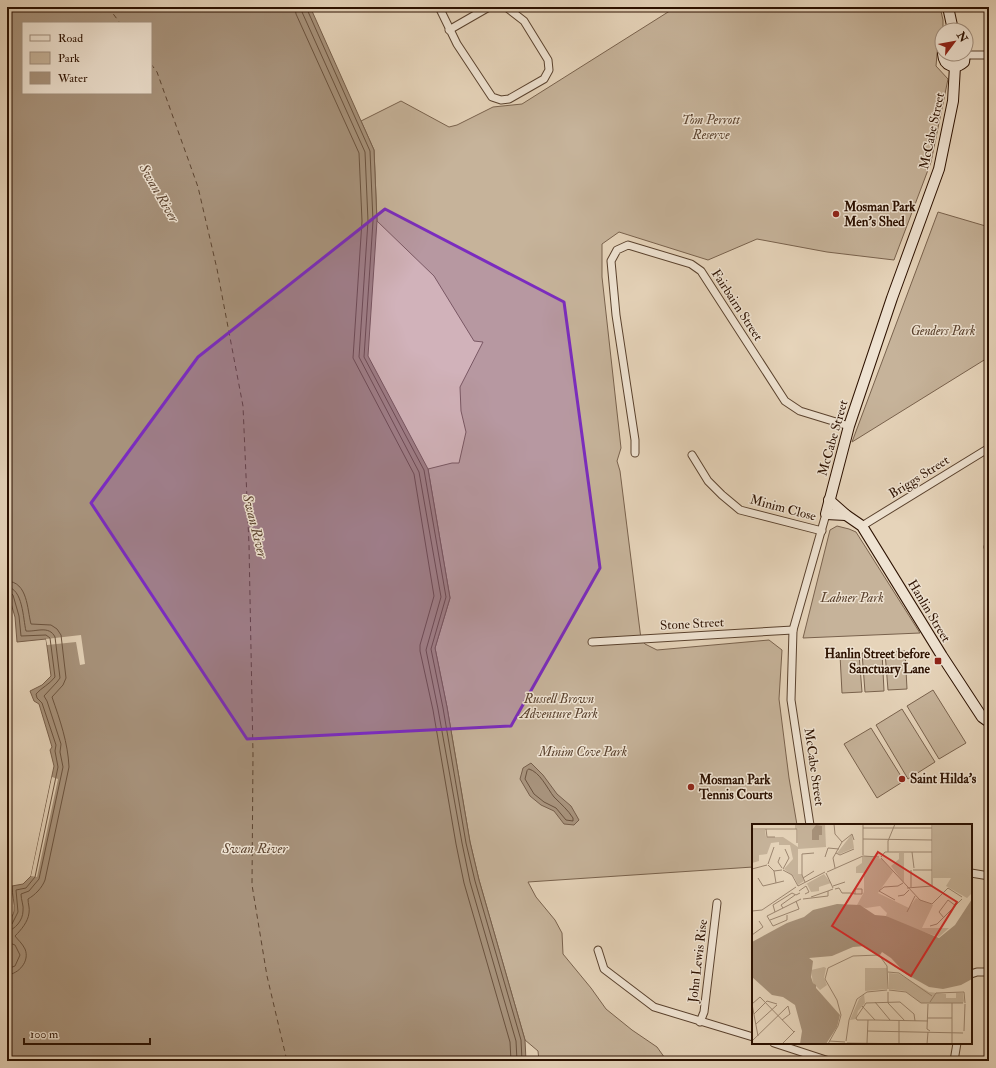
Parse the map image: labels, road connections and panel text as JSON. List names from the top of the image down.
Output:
{
  "streets": {
    "street": [
      "McCabe Street",
      "Fairbairn Street",
      "Briggs Street",
      "Minim Close",
      "Hanlin Street",
      "Stone Street",
      "John Lewis Rise"
    ]
  },
  "crossings": [
    ["McCabe Street", "Fairbairn Street"],
    ["McCabe Street", "Minim Close"],
    ["McCabe Street", "Hanlin Street"],
    ["McCabe Street", "Stone Street"],
    ["Briggs Street", "Hanlin Street"]
  ],
  "water": ["Swan River"],
  "parks": [
    "Tom Perrott Reserve",
    "Genders Park",
    "Labner Park",
    "Russell Brown Adventure Park",
    "Minim Cove Park"
  ],
  "places": {
    "other": ["Mosman Park Men's Shed", "Saint Hilda's", "Mosman Park Tennis Courts"],
    "transit": ["Hanlin Street before Sanctuary Lane"]
  },
  "legend": ["Road", "Park", "Water"],
  "scale_bar": "100 m",
  "north": "top right"
}
